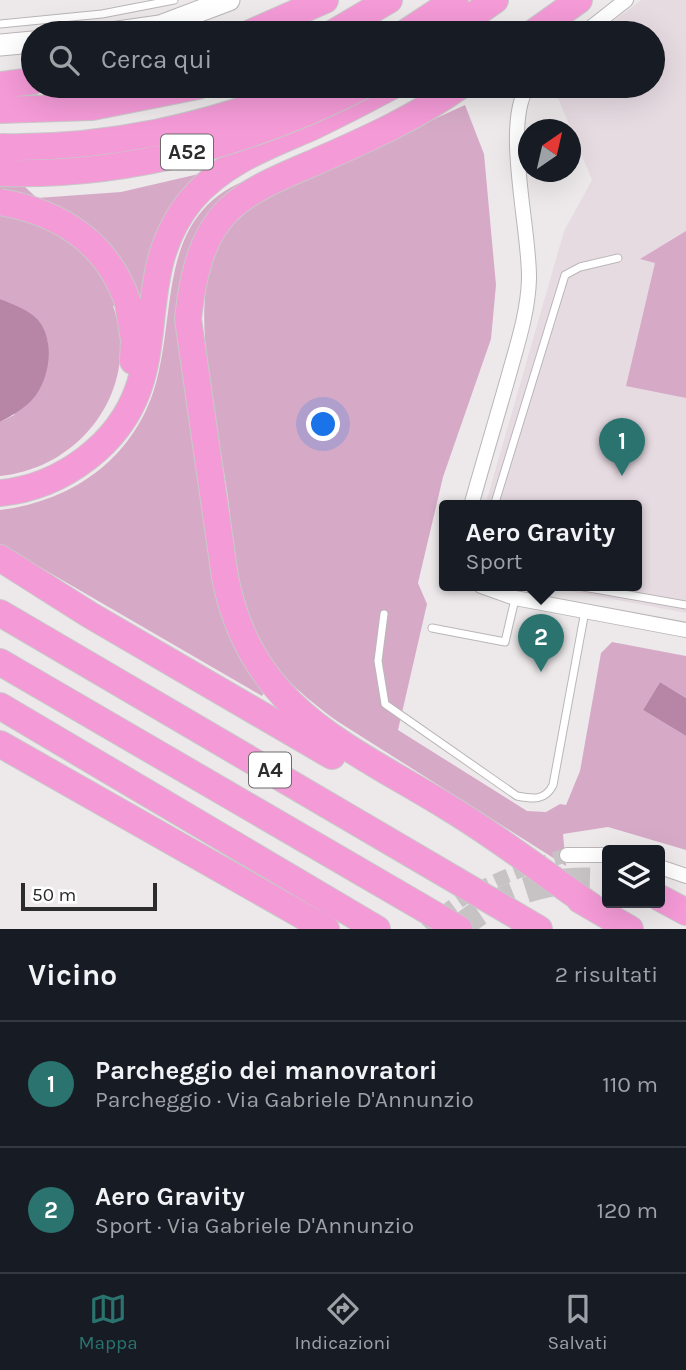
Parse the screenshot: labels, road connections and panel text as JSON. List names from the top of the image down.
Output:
{
  "streets": {
    "highway": ["A52", "A4"]
  },
  "scale_bar": "50 m",
  "north": "top right",
  "page": {
    "search": "Cerca qui",
    "pins": ["1", "2"],
    "popup": ["Aero Gravity", "Sport"],
    "scale": "50 m",
    "heading": ["Vicino", "2 risultati"],
    "list": [
      {
        "mark": "1",
        "name": "Parcheggio dei manovratori",
        "note": "Parcheggio · Via Gabriele D'Annunzio",
        "value": "110 m"
      },
      {
        "mark": "2",
        "name": "Aero Gravity",
        "note": "Sport · Via Gabriele D'Annunzio",
        "value": "120 m"
      }
    ],
    "nav": ["Mappa", "Indicazioni", "Salvati"]
  }
}
